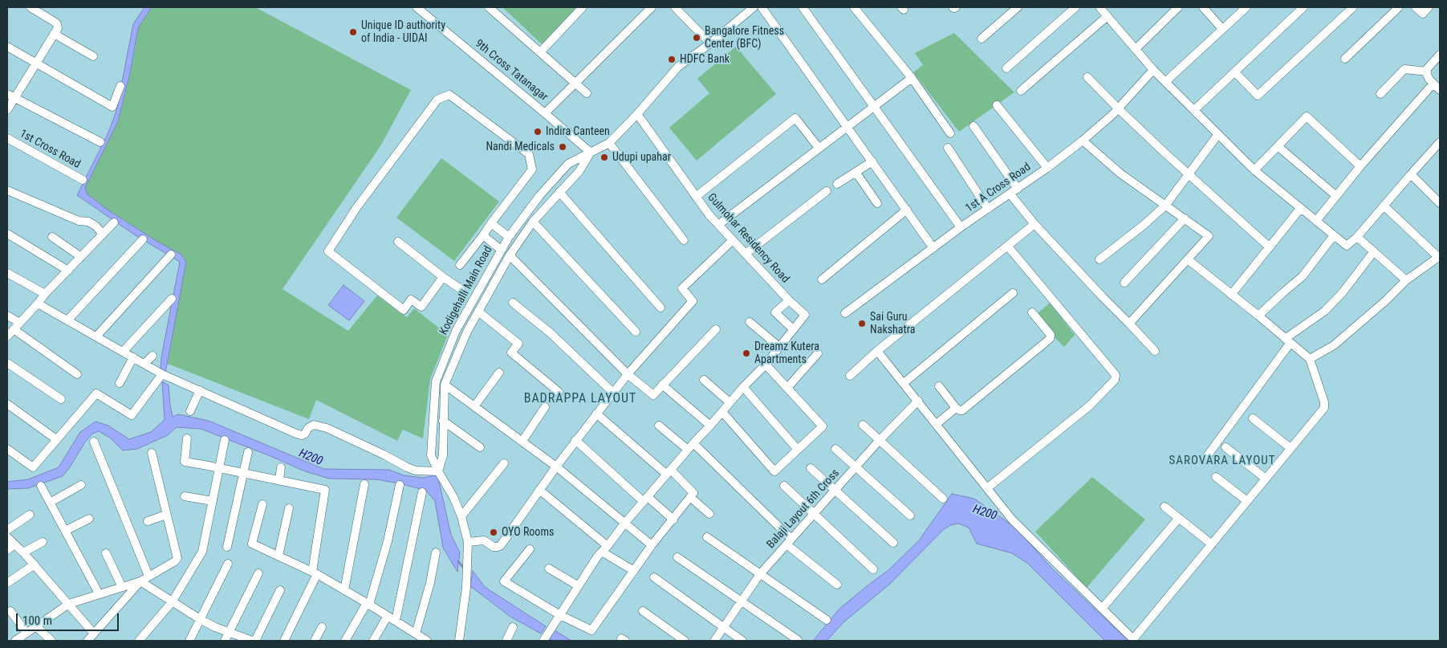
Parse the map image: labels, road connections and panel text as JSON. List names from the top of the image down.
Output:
{
  "streets": {
    "street": [
      "9th Cross Tatanagar",
      "1st Cross Road",
      "1st A Cross Road",
      "Gulmohar Residency Road",
      "Kodigehalli Main Road",
      "Balaji Layout 6th Cross"
    ]
  },
  "crossings": [
    ["9th Cross Tatanagar", "Kodigehalli Main Road"],
    ["Gulmohar Residency Road", "Kodigehalli Main Road"]
  ],
  "districts": ["BADRAPPA LAYOUT", "SAROVARA LAYOUT"],
  "water": ["H200"],
  "places": [
    "Unique ID authority of India - UIDAI",
    "Bangalore Fitness Center (BFC)",
    "HDFC Bank",
    "Indira Canteen",
    "Nandi Medicals",
    "Udupi upahar",
    "Sai Guru Nakshatra",
    "Dreamz Kutera Apartments",
    "OYO Rooms"
  ],
  "scale_bar": "100 m"
}
